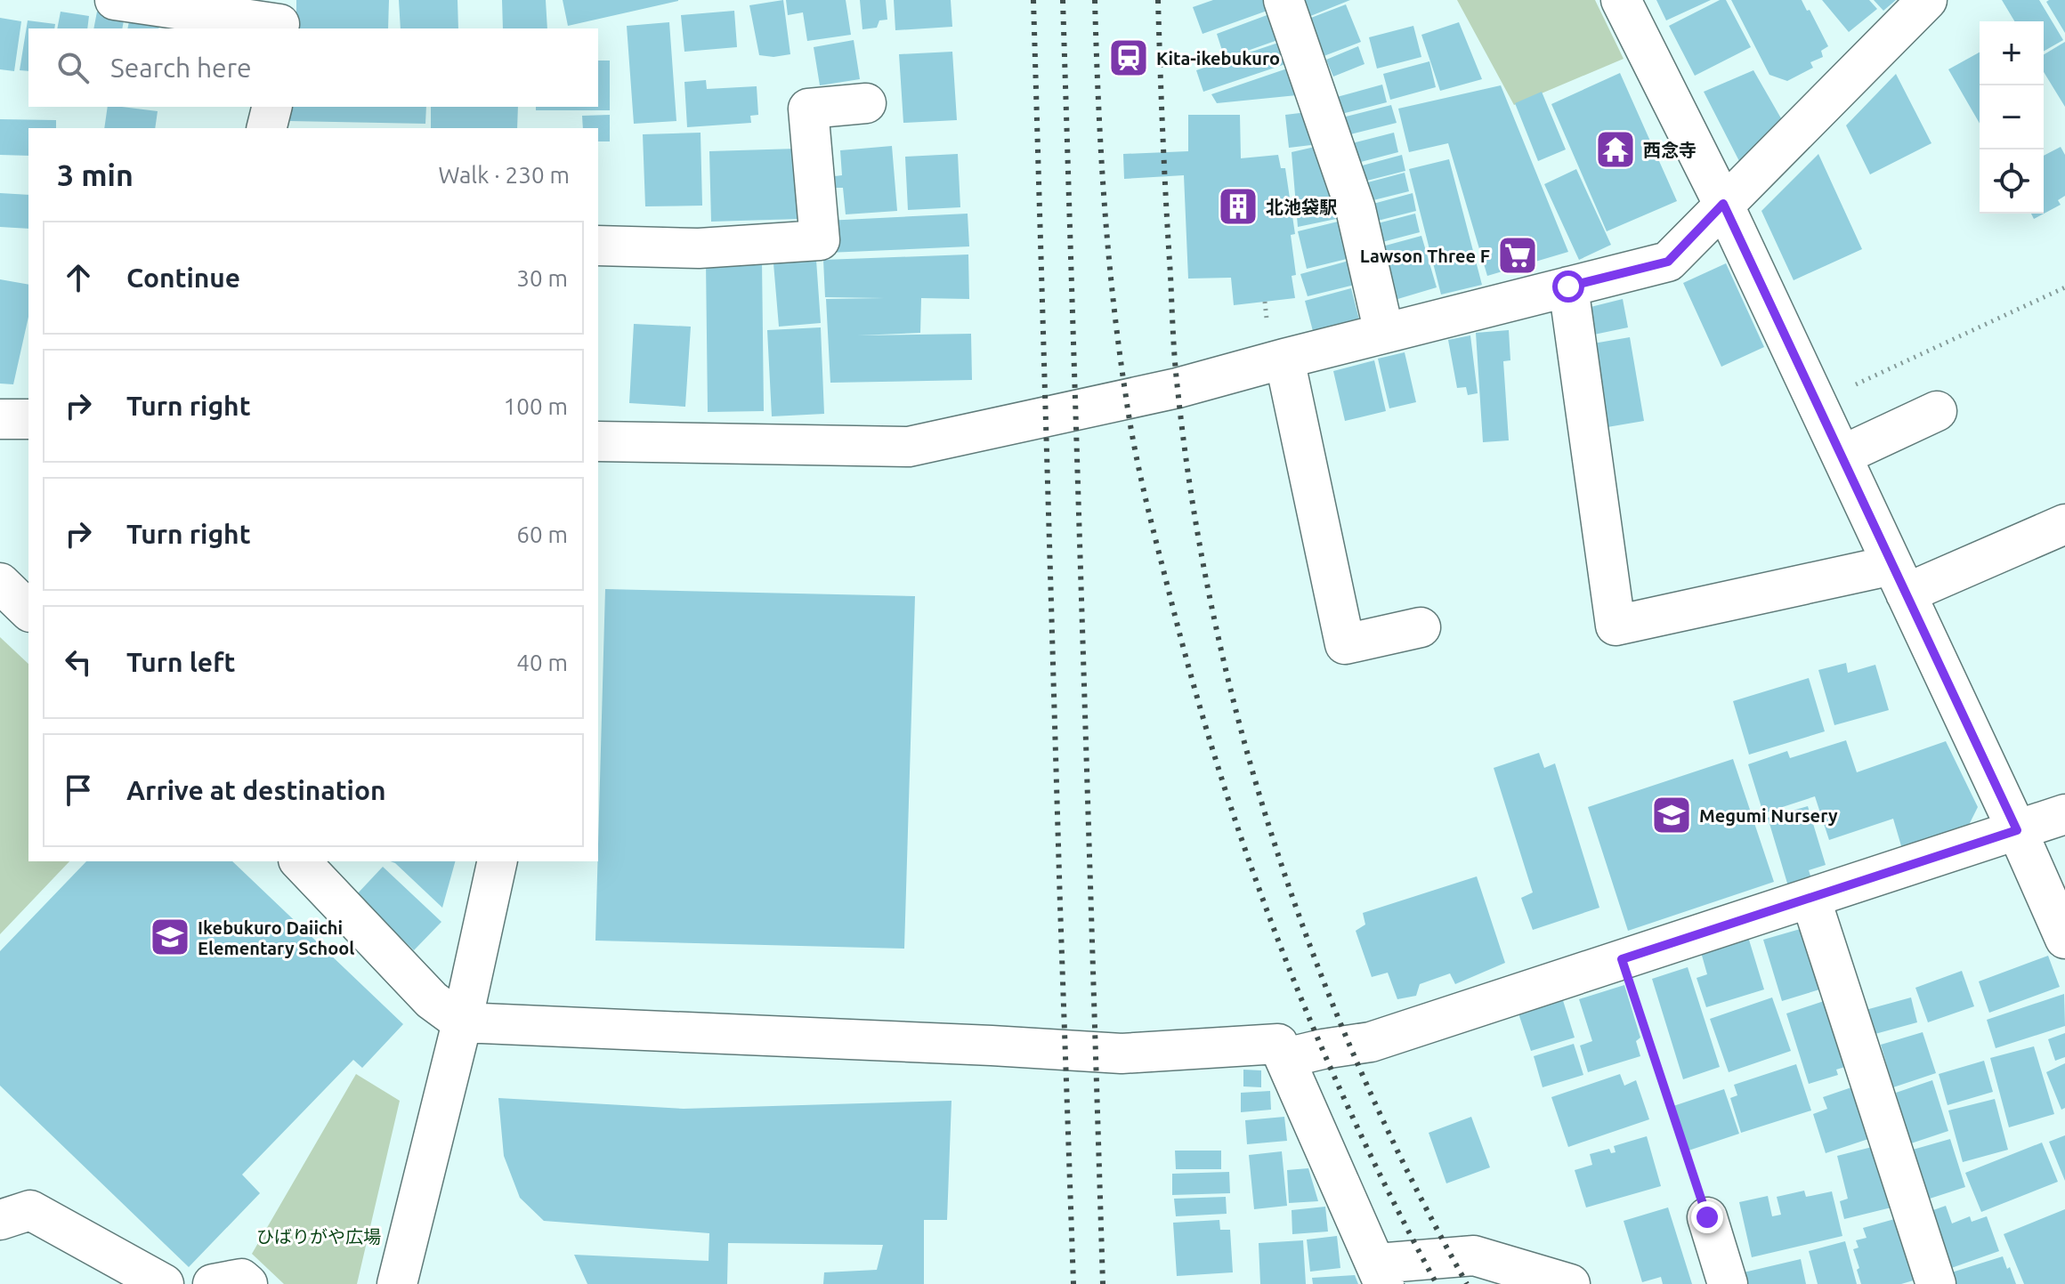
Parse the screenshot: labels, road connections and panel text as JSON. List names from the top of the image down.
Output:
{
  "parks": ["ひばりがや広場"],
  "places": {
    "station": ["Kita-ikebukuro"],
    "temple": ["西念寺"],
    "building": ["北池袋駅"],
    "supermarket": ["Lawson Three F"],
    "school or university": ["Megumi Nursery", "Ikebukuro Daiichi Elementary School"]
  },
  "page": {
    "map_buttons": ["+", "−"],
    "search": "Search here",
    "heading": ["3 min", "Walk · 230 m"],
    "list": [
      ["Continue", "30 m"],
      ["Turn right", "100 m"],
      ["Turn right", "60 m"],
      ["Turn left", "40 m"],
      "Arrive at destination"
    ]
  }
}
